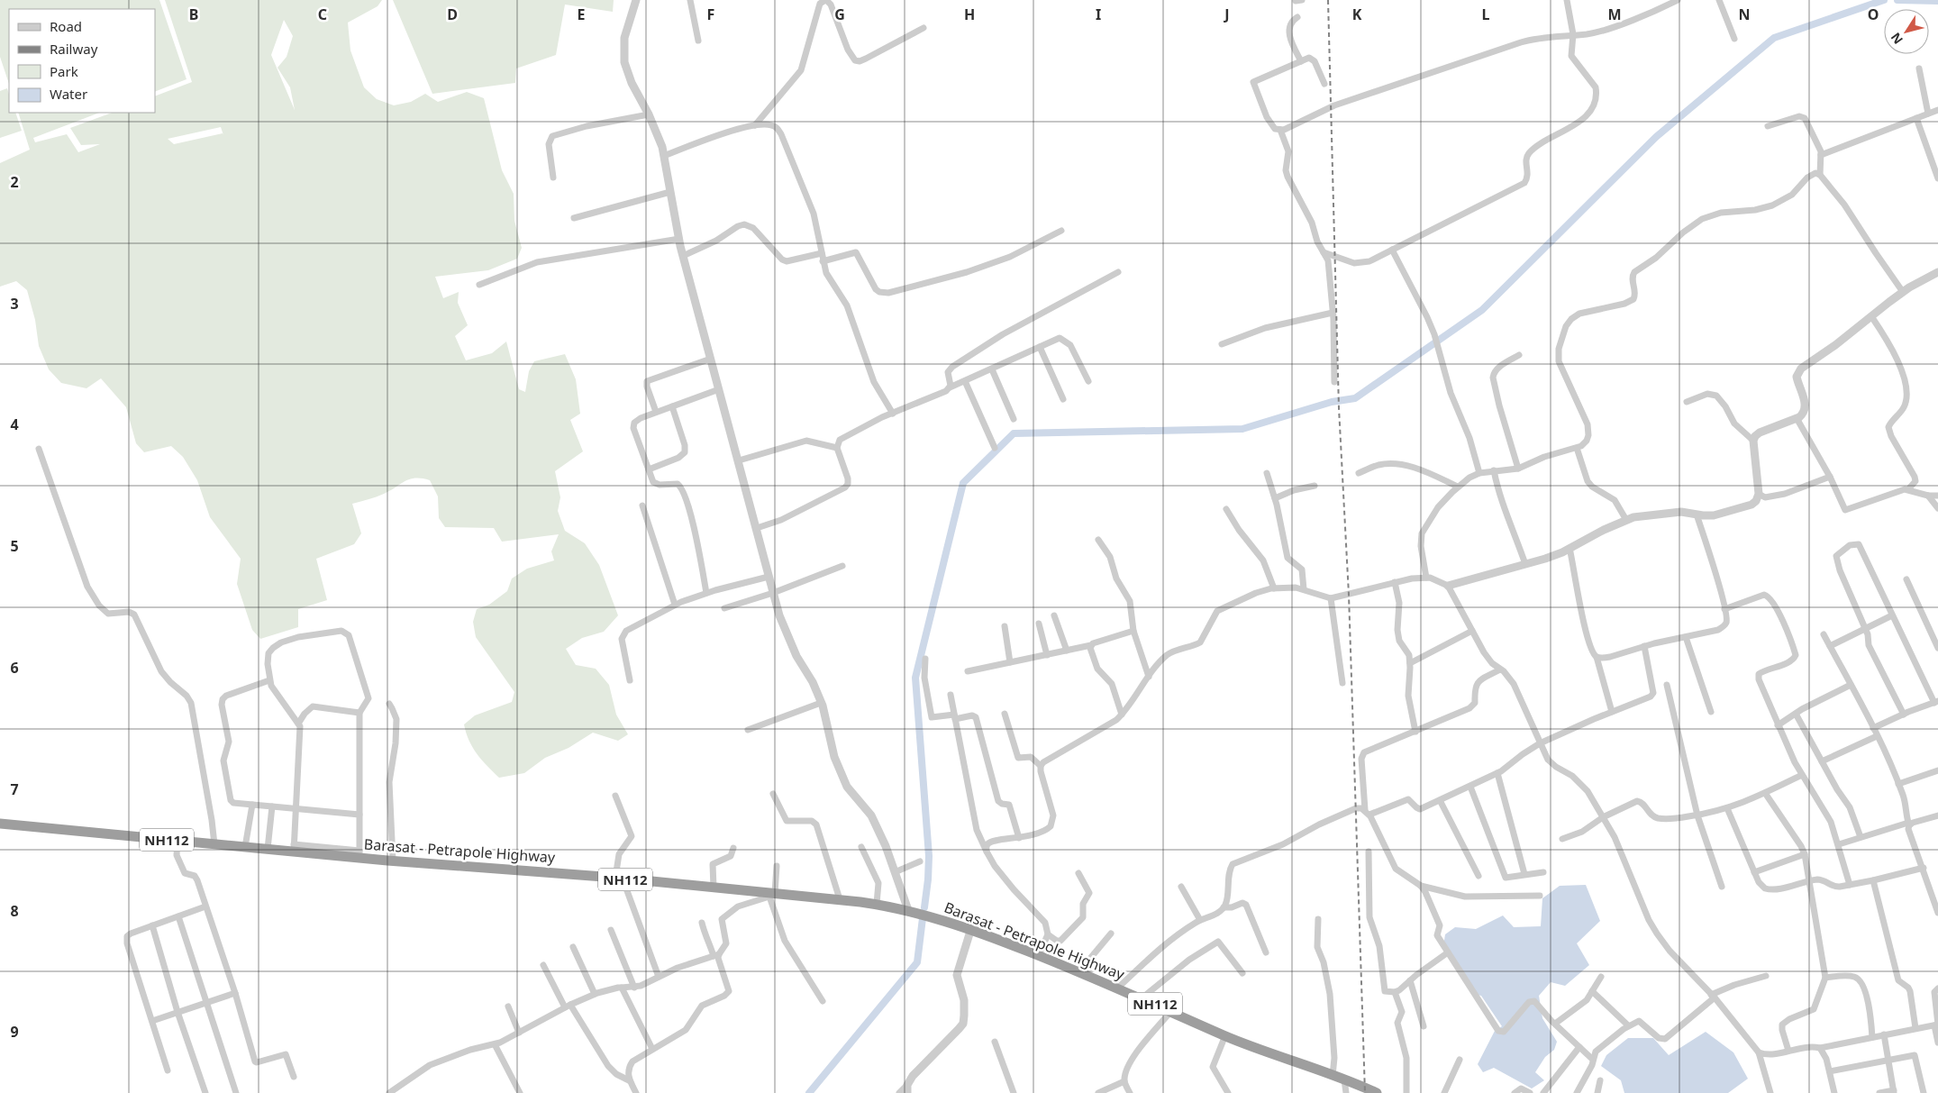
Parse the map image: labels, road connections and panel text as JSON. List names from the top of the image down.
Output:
{
  "streets": {
    "highway": ["NH112", "Barasat - Petrapole Highway"]
  },
  "legend": [
    "Road",
    "Railway",
    "Park",
    "Water"
  ],
  "north": "bottom left",
  "grid": {
    "columns": [
      "B",
      "C",
      "D",
      "E",
      "F",
      "G",
      "H",
      "I",
      "J",
      "K",
      "L",
      "M",
      "N",
      "O"
    ],
    "rows": [
      "2",
      "3",
      "4",
      "5",
      "6",
      "7",
      "8",
      "9"
    ]
  }
}
